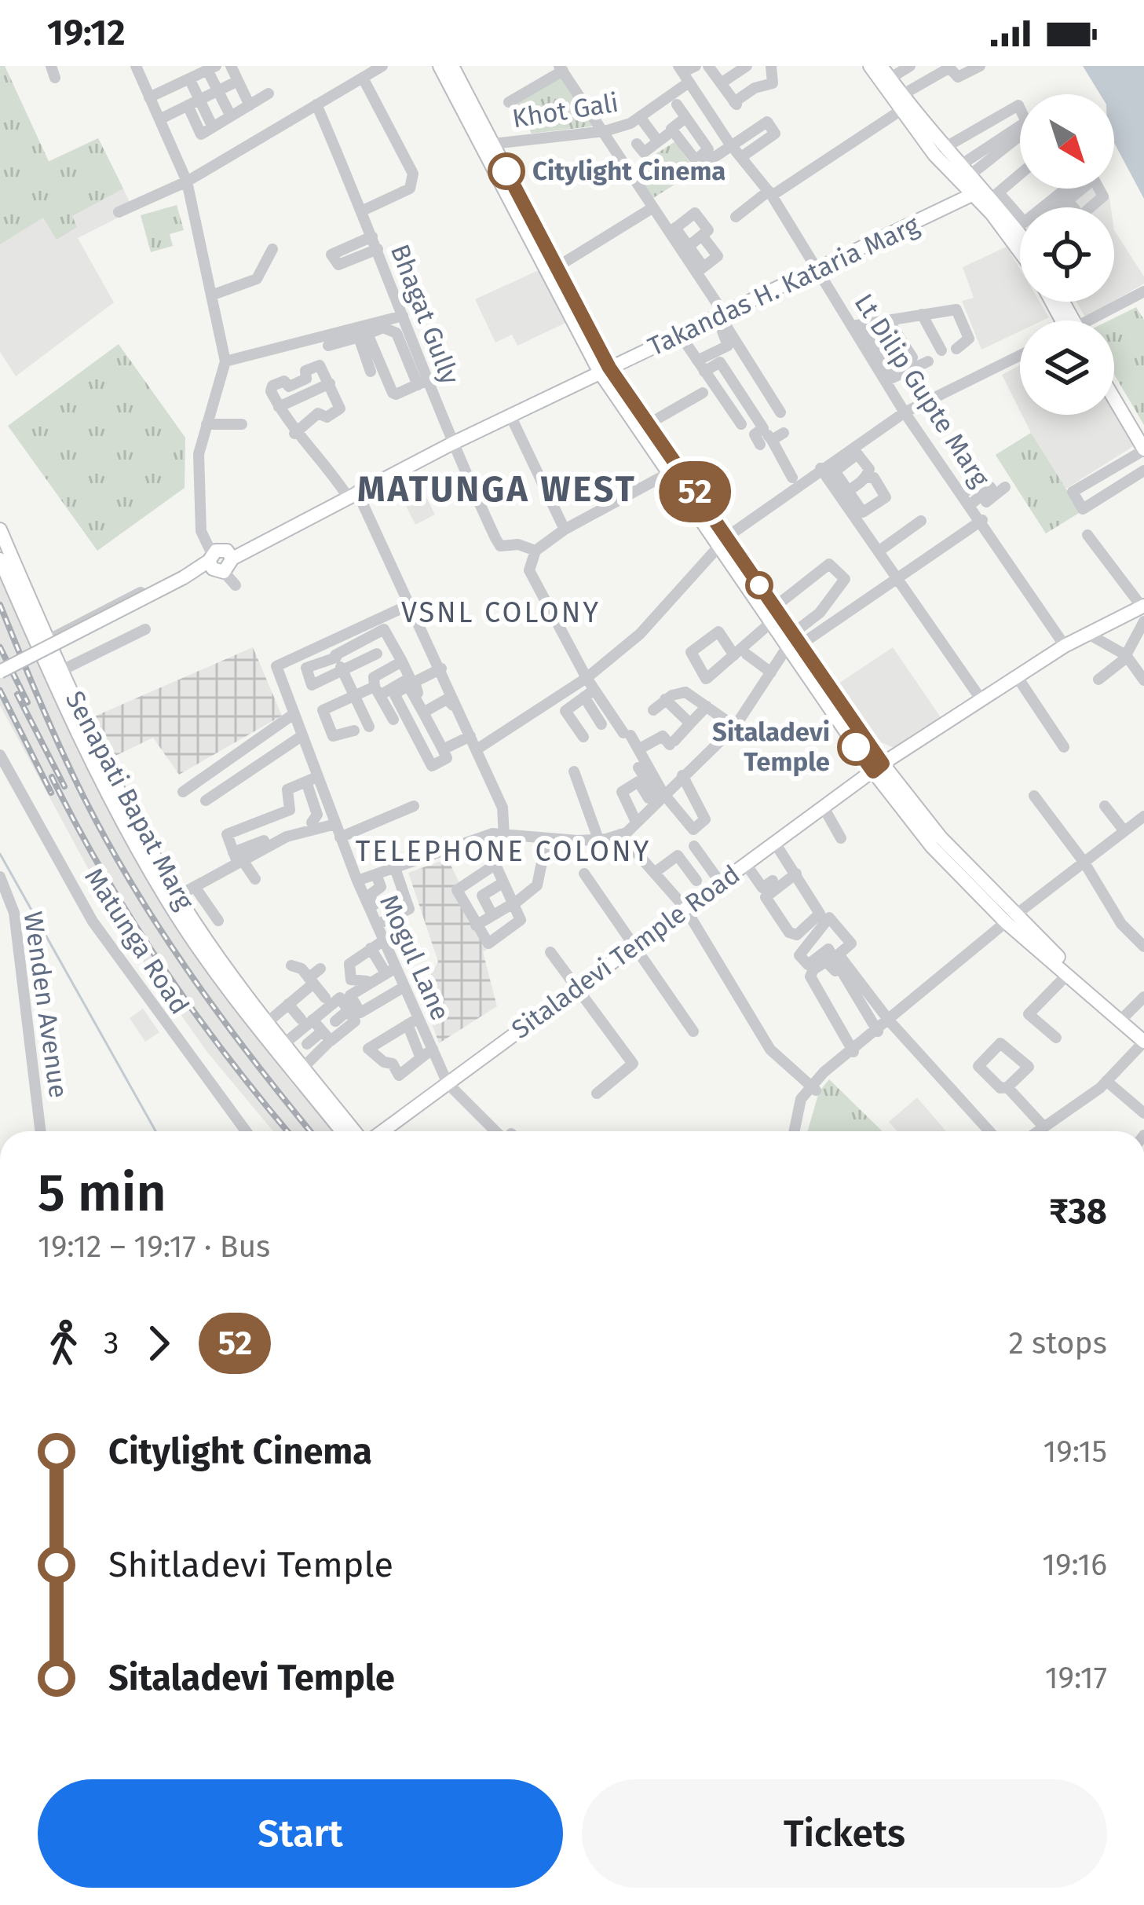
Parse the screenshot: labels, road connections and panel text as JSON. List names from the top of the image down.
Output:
{
  "streets": {
    "main road": ["Takandas H. Kataria Marg", "Senapati Bapat Marg", "Sitaladevi Temple Road"],
    "street": [
      "Khot Gali",
      "Bhagat Gully",
      "Lt Dilip Gupte Marg",
      "Matunga Road",
      "Mogul Lane",
      "Wenden Avenue"
    ]
  },
  "crossings": [
    ["Khot Gali", "Lt Dilip Gupte Marg"],
    ["Takandas H. Kataria Marg", "Bhagat Gully"],
    ["Takandas H. Kataria Marg", "Lt Dilip Gupte Marg"],
    ["Lt Dilip Gupte Marg", "Sitaladevi Temple Road"],
    ["Sitaladevi Temple Road", "Mogul Lane"]
  ],
  "districts": ["MATUNGA WEST", "VSNL COLONY", "TELEPHONE COLONY"],
  "places": ["Citylight Cinema", "Sitaladevi Temple"],
  "lines": ["bus line 52"],
  "north": "bottom right",
  "page": {
    "status": "19:12",
    "on_map": "52",
    "heading": ["5 min", "19:12 – 19:17 · Bus", "₹38"],
    "legs": ["3", "52", "2 stops"],
    "list": [
      {
        "name": "Citylight Cinema",
        "value": "19:15"
      },
      {
        "name": "Shitladevi Temple",
        "value": "19:16"
      },
      {
        "name": "Sitaladevi Temple",
        "value": "19:17"
      }
    ],
    "buttons": ["Start", "Tickets"]
  }
}
